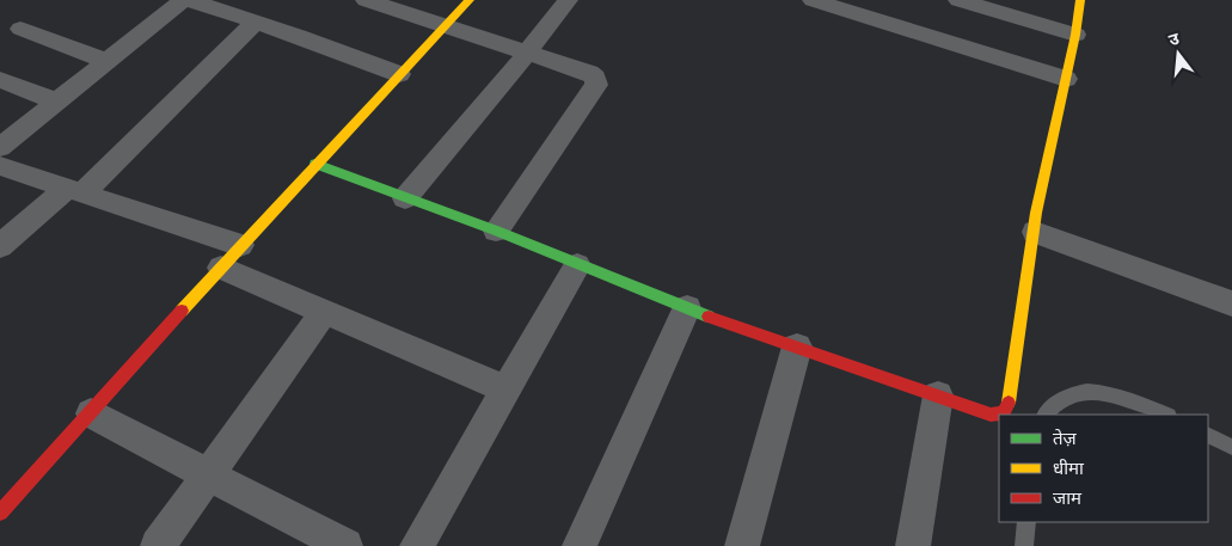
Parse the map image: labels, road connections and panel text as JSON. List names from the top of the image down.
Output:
{
  "legend": ["तेज़", "धीमा", "जाम"],
  "north": "top"
}
